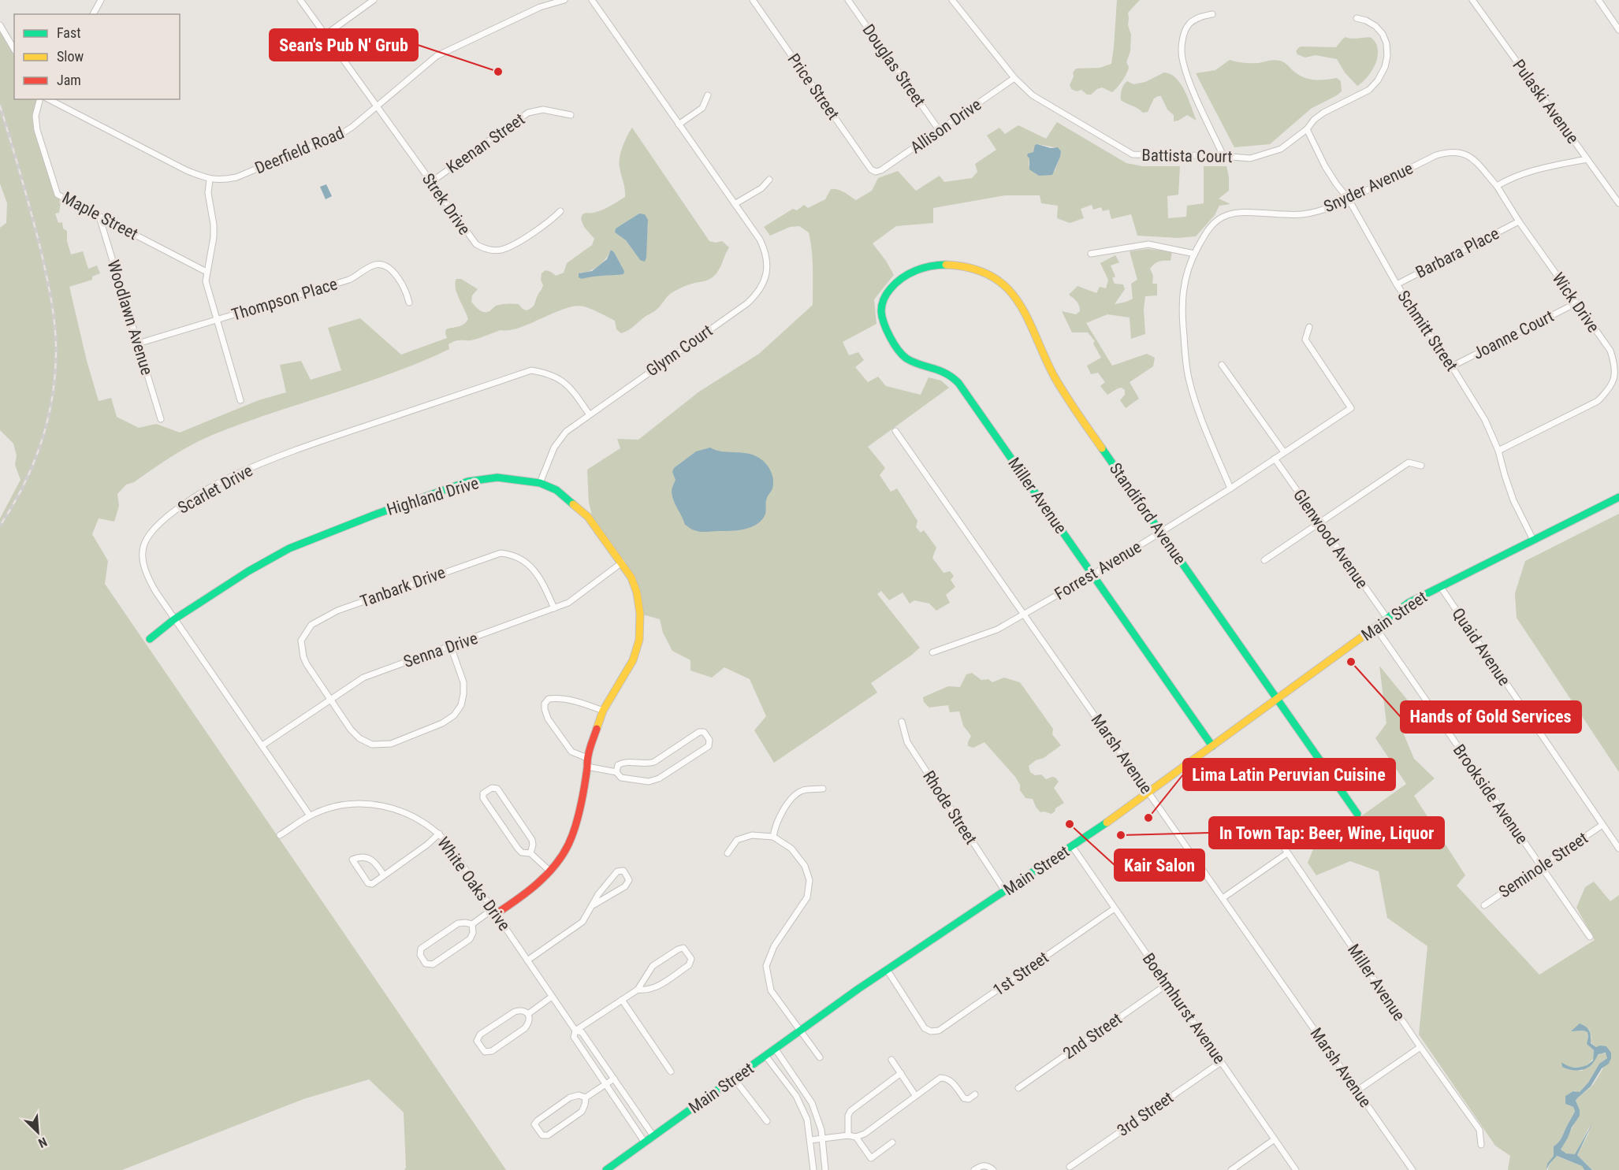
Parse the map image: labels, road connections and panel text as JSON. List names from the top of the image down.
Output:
{
  "streets": {
    "street": [
      "Douglas Street",
      "Price Street",
      "Pulaski Avenue",
      "Allison Drive",
      "Keenan Street",
      "Deerfield Road",
      "Battista Court",
      "Snyder Avenue",
      "Strek Drive",
      "Maple Street",
      "Barbara Place",
      "Thompson Place",
      "Wick Drive",
      "Woodlawn Avenue",
      "Schmitt Street",
      "Joanne Court",
      "Glynn Court",
      "Scarlet Drive",
      "Miller Avenue",
      "Highland Drive",
      "Standiford Avenue",
      "Glenwood Avenue",
      "Forrest Avenue",
      "Tanbark Drive",
      "Main Street",
      "Quaid Avenue",
      "Senna Drive",
      "Marsh Avenue",
      "Brookside Avenue",
      "Rhode Street",
      "Seminole Street",
      "White Oaks Drive",
      "1st Street",
      "Boehmhurst Avenue",
      "2nd Street",
      "3rd Street"
    ]
  },
  "crossings": [
    ["Douglas Street", "Allison Drive"],
    ["Price Street", "Allison Drive"],
    ["Allison Drive", "Battista Court"],
    ["Keenan Street", "Strek Drive"],
    ["Deerfield Road", "Strek Drive"],
    ["Battista Court", "Schmitt Street"],
    ["Snyder Avenue", "Wick Drive"],
    ["Snyder Avenue", "Schmitt Street"],
    ["Snyder Avenue", "Forrest Avenue"],
    ["Maple Street", "Woodlawn Avenue"],
    ["Barbara Place", "Wick Drive"],
    ["Barbara Place", "Schmitt Street"],
    ["Thompson Place", "Woodlawn Avenue"],
    ["Wick Drive", "Schmitt Street"],
    ["Wick Drive", "Joanne Court"],
    ["Schmitt Street", "Joanne Court"],
    ["Schmitt Street", "Main Street"],
    ["Glynn Court", "Scarlet Drive"],
    ["Glynn Court", "Highland Drive"],
    ["Scarlet Drive", "Highland Drive"],
    ["Scarlet Drive", "Senna Drive"],
    ["Scarlet Drive", "White Oaks Drive"],
    ["Miller Avenue", "Standiford Avenue"],
    ["Miller Avenue", "Forrest Avenue"],
    ["Miller Avenue", "Main Street"],
    ["Highland Drive", "Senna Drive"],
    ["Highland Drive", "White Oaks Drive"],
    ["Standiford Avenue", "Forrest Avenue"],
    ["Standiford Avenue", "Main Street"],
    ["Glenwood Avenue", "Forrest Avenue"],
    ["Glenwood Avenue", "Main Street"],
    ["Forrest Avenue", "Marsh Avenue"],
    ["Tanbark Drive", "Senna Drive"],
    ["Main Street", "Quaid Avenue"],
    ["Main Street", "Marsh Avenue"],
    ["Main Street", "Brookside Avenue"],
    ["Main Street", "Rhode Street"],
    ["Main Street", "White Oaks Drive"],
    ["Main Street", "1st Street"],
    ["Main Street", "Boehmhurst Avenue"],
    ["Quaid Avenue", "Seminole Street"],
    ["Brookside Avenue", "Seminole Street"],
    ["1st Street", "Boehmhurst Avenue"],
    ["Boehmhurst Avenue", "2nd Street"],
    ["Boehmhurst Avenue", "3rd Street"]
  ],
  "places": [
    "Sean's Pub N' Grub",
    "Hands of Gold Services",
    "Lima Latin Peruvian Cuisine",
    "Kair Salon",
    "In Town Tap: Beer, Wine, Liquor"
  ],
  "legend": ["Fast", "Slow", "Jam"],
  "north": "bottom right"
}
